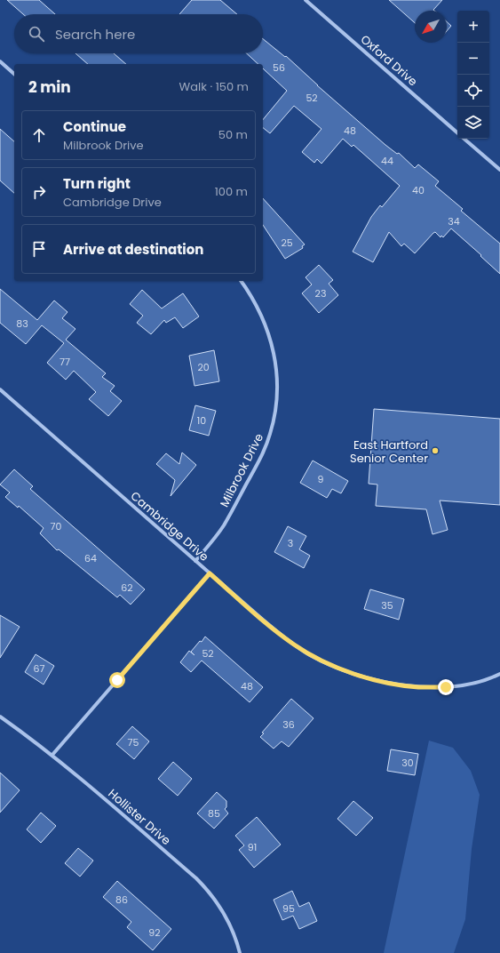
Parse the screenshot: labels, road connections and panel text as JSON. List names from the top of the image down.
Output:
{
  "streets": {
    "street": [
      "Oxford Drive",
      "Milbrook Drive",
      "Cambridge Drive",
      "Hollister Drive"
    ]
  },
  "crossings": [
    ["Milbrook Drive", "Cambridge Drive"]
  ],
  "places": ["East Hartford Senior Center"],
  "house_numbers": [
    "56",
    "52",
    "48",
    "44",
    "40",
    "34",
    "25",
    "23",
    "83",
    "77",
    "20",
    "10",
    "9",
    "70",
    "3",
    "64",
    "62",
    "35",
    "52",
    "67",
    "48",
    "36",
    "75",
    "30",
    "85",
    "91",
    "86",
    "95",
    "92"
  ],
  "north": "bottom left",
  "page": {
    "map_buttons": ["+", "−"],
    "search": "Search here",
    "heading": ["2 min", "Walk · 150 m"],
    "list": [
      ["Continue", "Milbrook Drive", "50 m"],
      ["Turn right", "Cambridge Drive", "100 m"],
      "Arrive at destination"
    ]
  }
}
